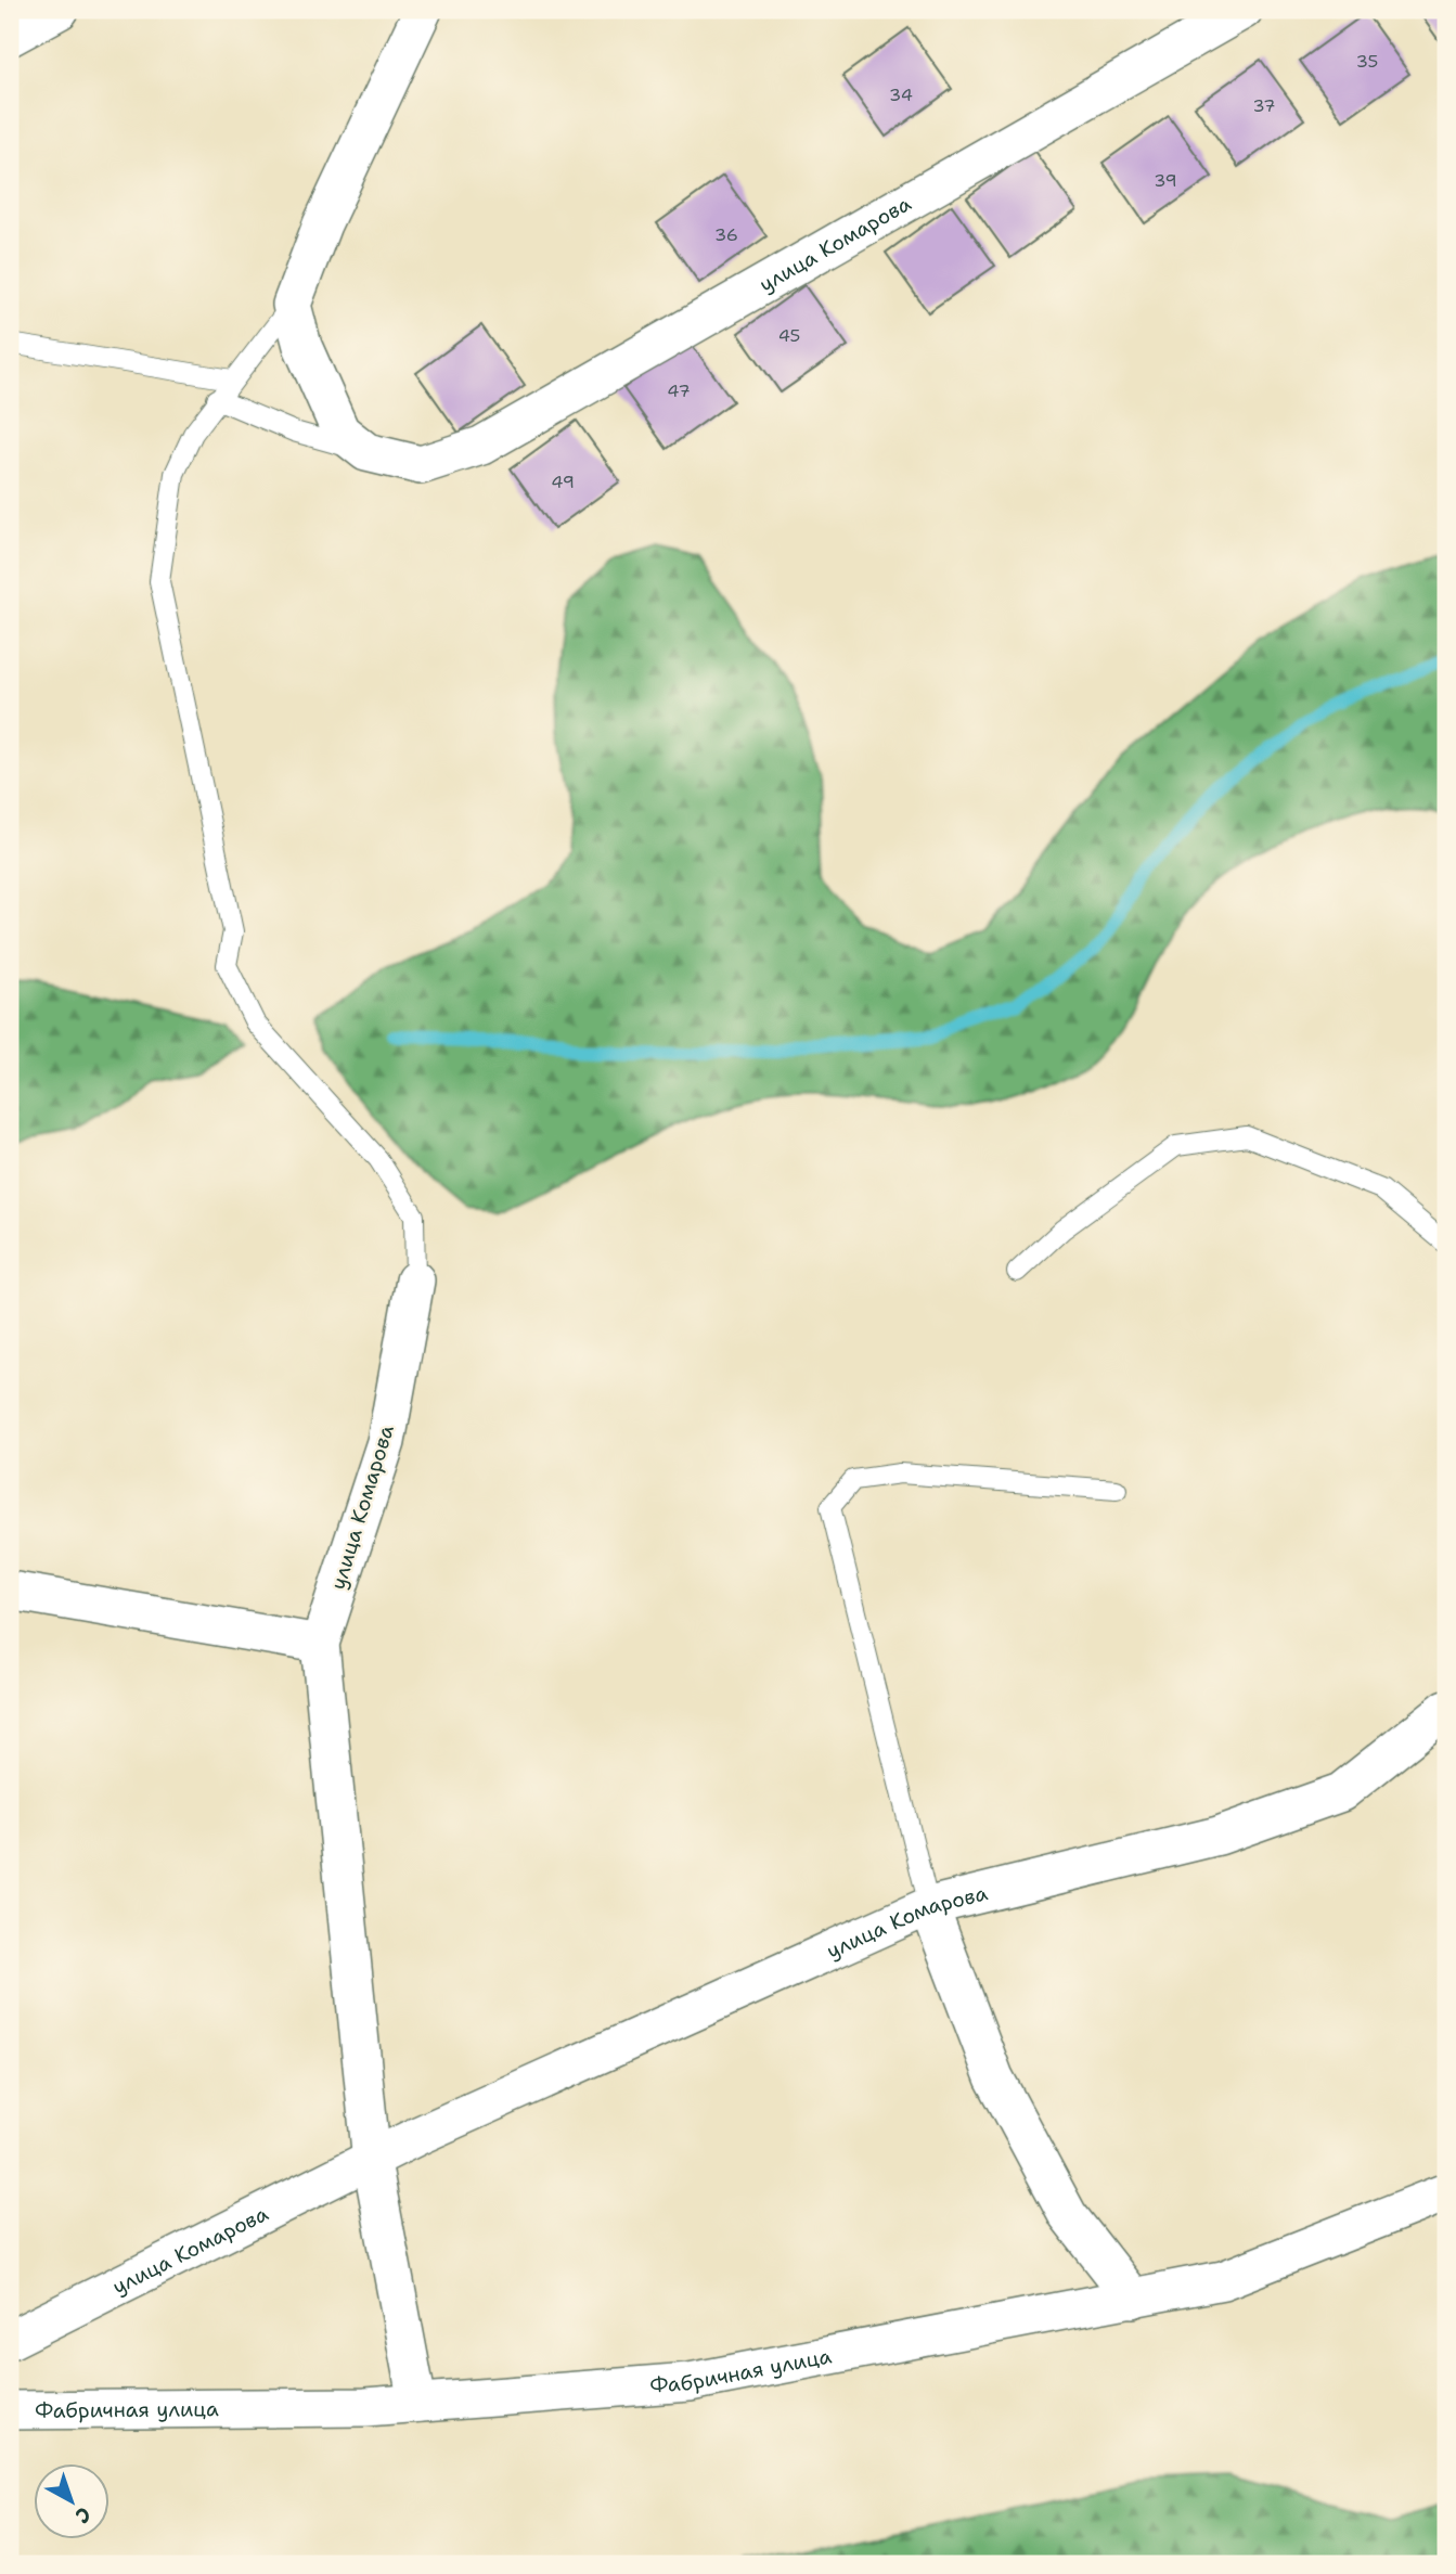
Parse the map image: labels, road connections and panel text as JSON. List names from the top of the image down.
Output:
{
  "streets": {
    "street": ["улица Комарова", "Фабричная улица"]
  },
  "house_numbers": [
    "35",
    "34",
    "37",
    "39",
    "36",
    "45",
    "47",
    "49"
  ],
  "north": "bottom right"
}
